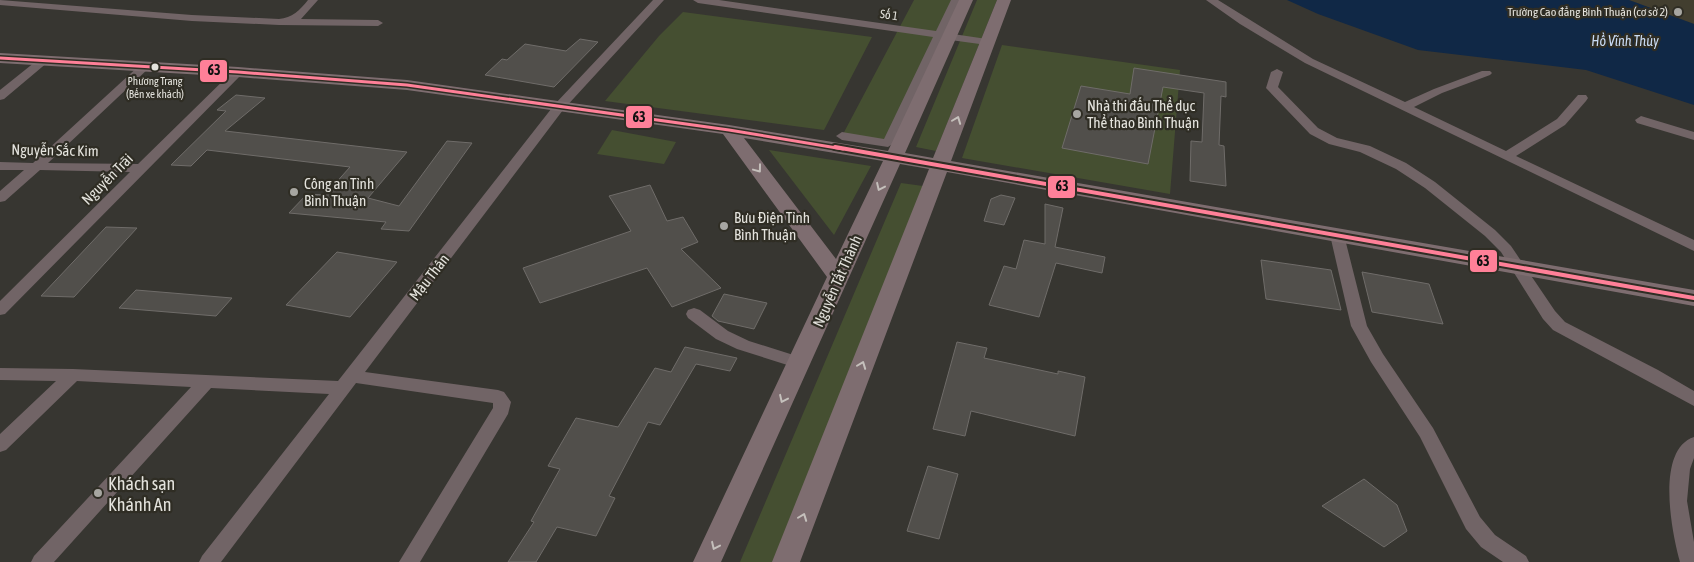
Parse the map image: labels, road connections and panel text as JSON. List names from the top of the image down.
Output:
{
  "streets": {
    "street": [
      "Số 1",
      "Nguyễn Sắc Kim",
      "Nguyễn Trãi",
      "Mậu Thân",
      "Nguyễn Tất Thành"
    ]
  },
  "crossings": [
    ["Số 1", "Nguyễn Tất Thành"],
    ["Nguyễn Sắc Kim", "Nguyễn Trãi"]
  ],
  "water": ["Hồ Vĩnh Thủy"],
  "places": [
    "Trường Cao đẳng Bình Thuận (cơ sở 2)",
    "Phương Trang (Bến xe khách)",
    "Nhà thi đấu Thể dục Thể thao Bình Thuận",
    "Công an Tỉnh Bình Thuận",
    "Bưu Điện Tỉnh Bình Thuận",
    "Khách sạn Khánh An"
  ],
  "lines": ["transit line 63"]
}
